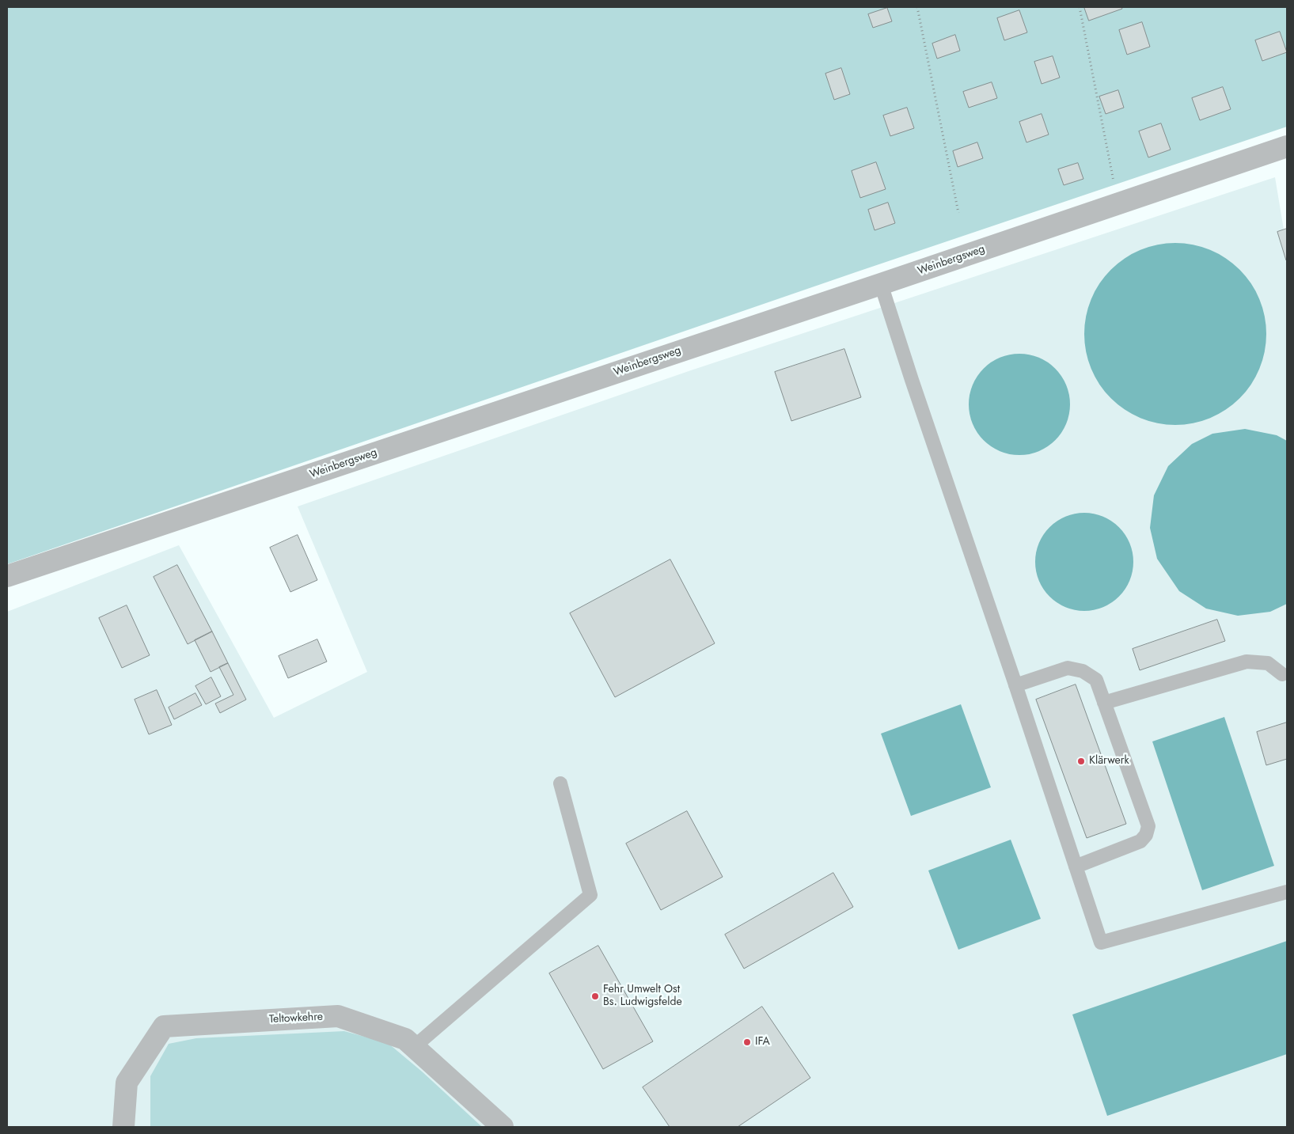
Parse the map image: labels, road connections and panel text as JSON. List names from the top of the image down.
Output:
{
  "streets": {
    "street": ["Weinbergsweg", "Teltowkehre"]
  },
  "places": ["Klärwerk", "Fehr Umwelt Ost Bs. Ludwigsfelde", "IFA"]
}
